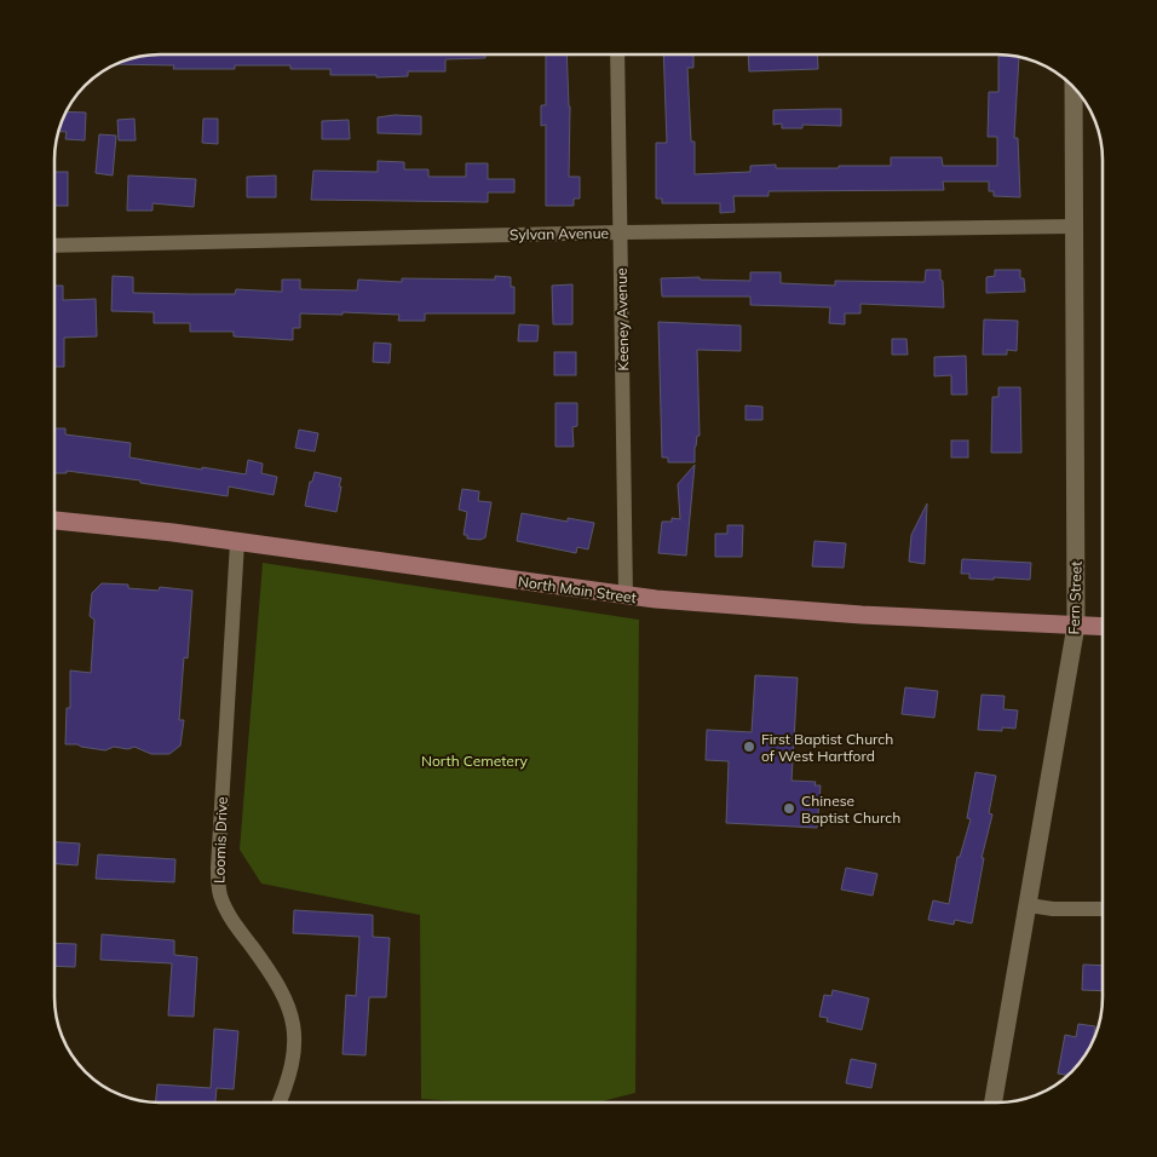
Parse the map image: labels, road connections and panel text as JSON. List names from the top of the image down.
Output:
{
  "streets": {
    "main road": ["North Main Street"],
    "street": [
      "Sylvan Avenue",
      "Keeney Avenue",
      "Fern Street",
      "Loomis Drive"
    ]
  },
  "crossings": [
    ["Sylvan Avenue", "Keeney Avenue"],
    ["Sylvan Avenue", "Fern Street"],
    ["Keeney Avenue", "North Main Street"],
    ["North Main Street", "Fern Street"],
    ["North Main Street", "Loomis Drive"]
  ],
  "parks": ["North Cemetery"],
  "places": ["First Baptist Church of West Hartford", "Chinese Baptist Church"]
}
